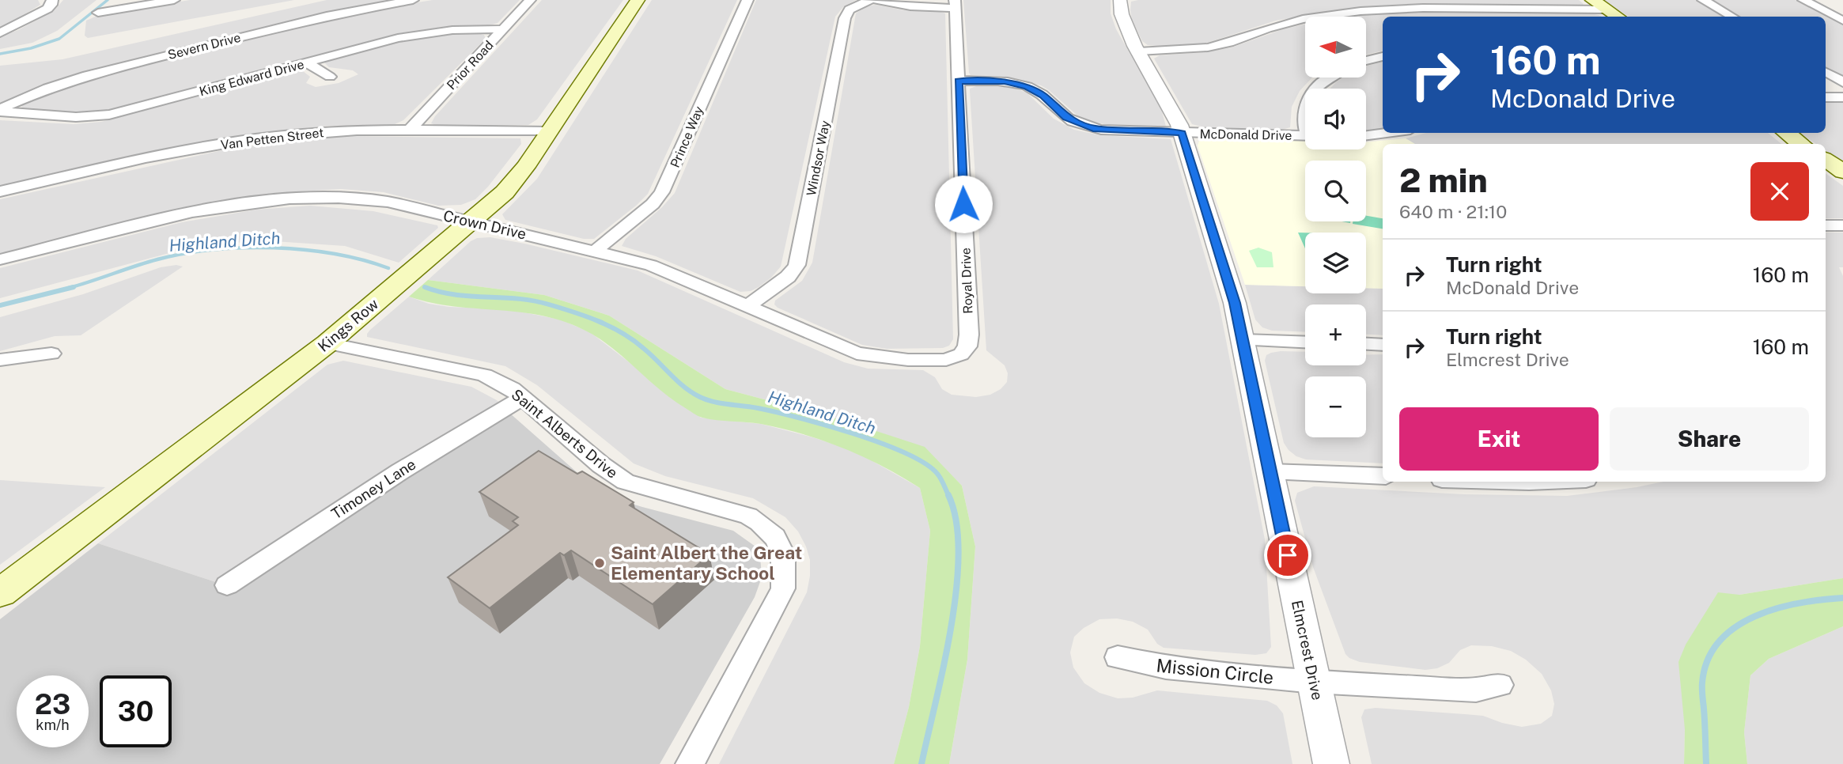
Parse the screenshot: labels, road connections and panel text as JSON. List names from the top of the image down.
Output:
{
  "streets": {
    "main road": ["Kings Row"],
    "street": [
      "Severn Drive",
      "Prior Road",
      "King Edward Drive",
      "McDonald Drive",
      "Prince Way",
      "Van Petten Street",
      "Windsor Way",
      "Crown Drive",
      "Royal Drive",
      "Saint Alberts Drive",
      "Timoney Lane",
      "Elmcrest Drive",
      "Mission Circle"
    ]
  },
  "crossings": [
    ["Severn Drive", "King Edward Drive"],
    ["Prior Road", "King Edward Drive"],
    ["Prior Road", "Van Petten Street"],
    ["McDonald Drive", "Royal Drive"],
    ["McDonald Drive", "Elmcrest Drive"],
    ["Prince Way", "Crown Drive"],
    ["Van Petten Street", "Kings Row"],
    ["Windsor Way", "Crown Drive"],
    ["Crown Drive", "Royal Drive"],
    ["Crown Drive", "Kings Row"],
    ["Kings Row", "Saint Alberts Drive"],
    ["Saint Alberts Drive", "Timoney Lane"],
    ["Elmcrest Drive", "Mission Circle"]
  ],
  "water": ["Highland Ditch"],
  "places": ["Saint Albert the Great Elementary School"],
  "north": "left",
  "page": {
    "map_buttons": ["+", "−"],
    "turn": ["160 m", "McDonald Drive"],
    "heading": ["2 min", "640 m · 21:10"],
    "list": [
      {
        "name": "Turn right",
        "note": "McDonald Drive",
        "value": "160 m"
      },
      {
        "name": "Turn right",
        "note": "Elmcrest Drive",
        "value": "160 m"
      }
    ],
    "buttons": ["Exit", "Share"],
    "speed": "23 km/h",
    "limit": "30"
  }
}
